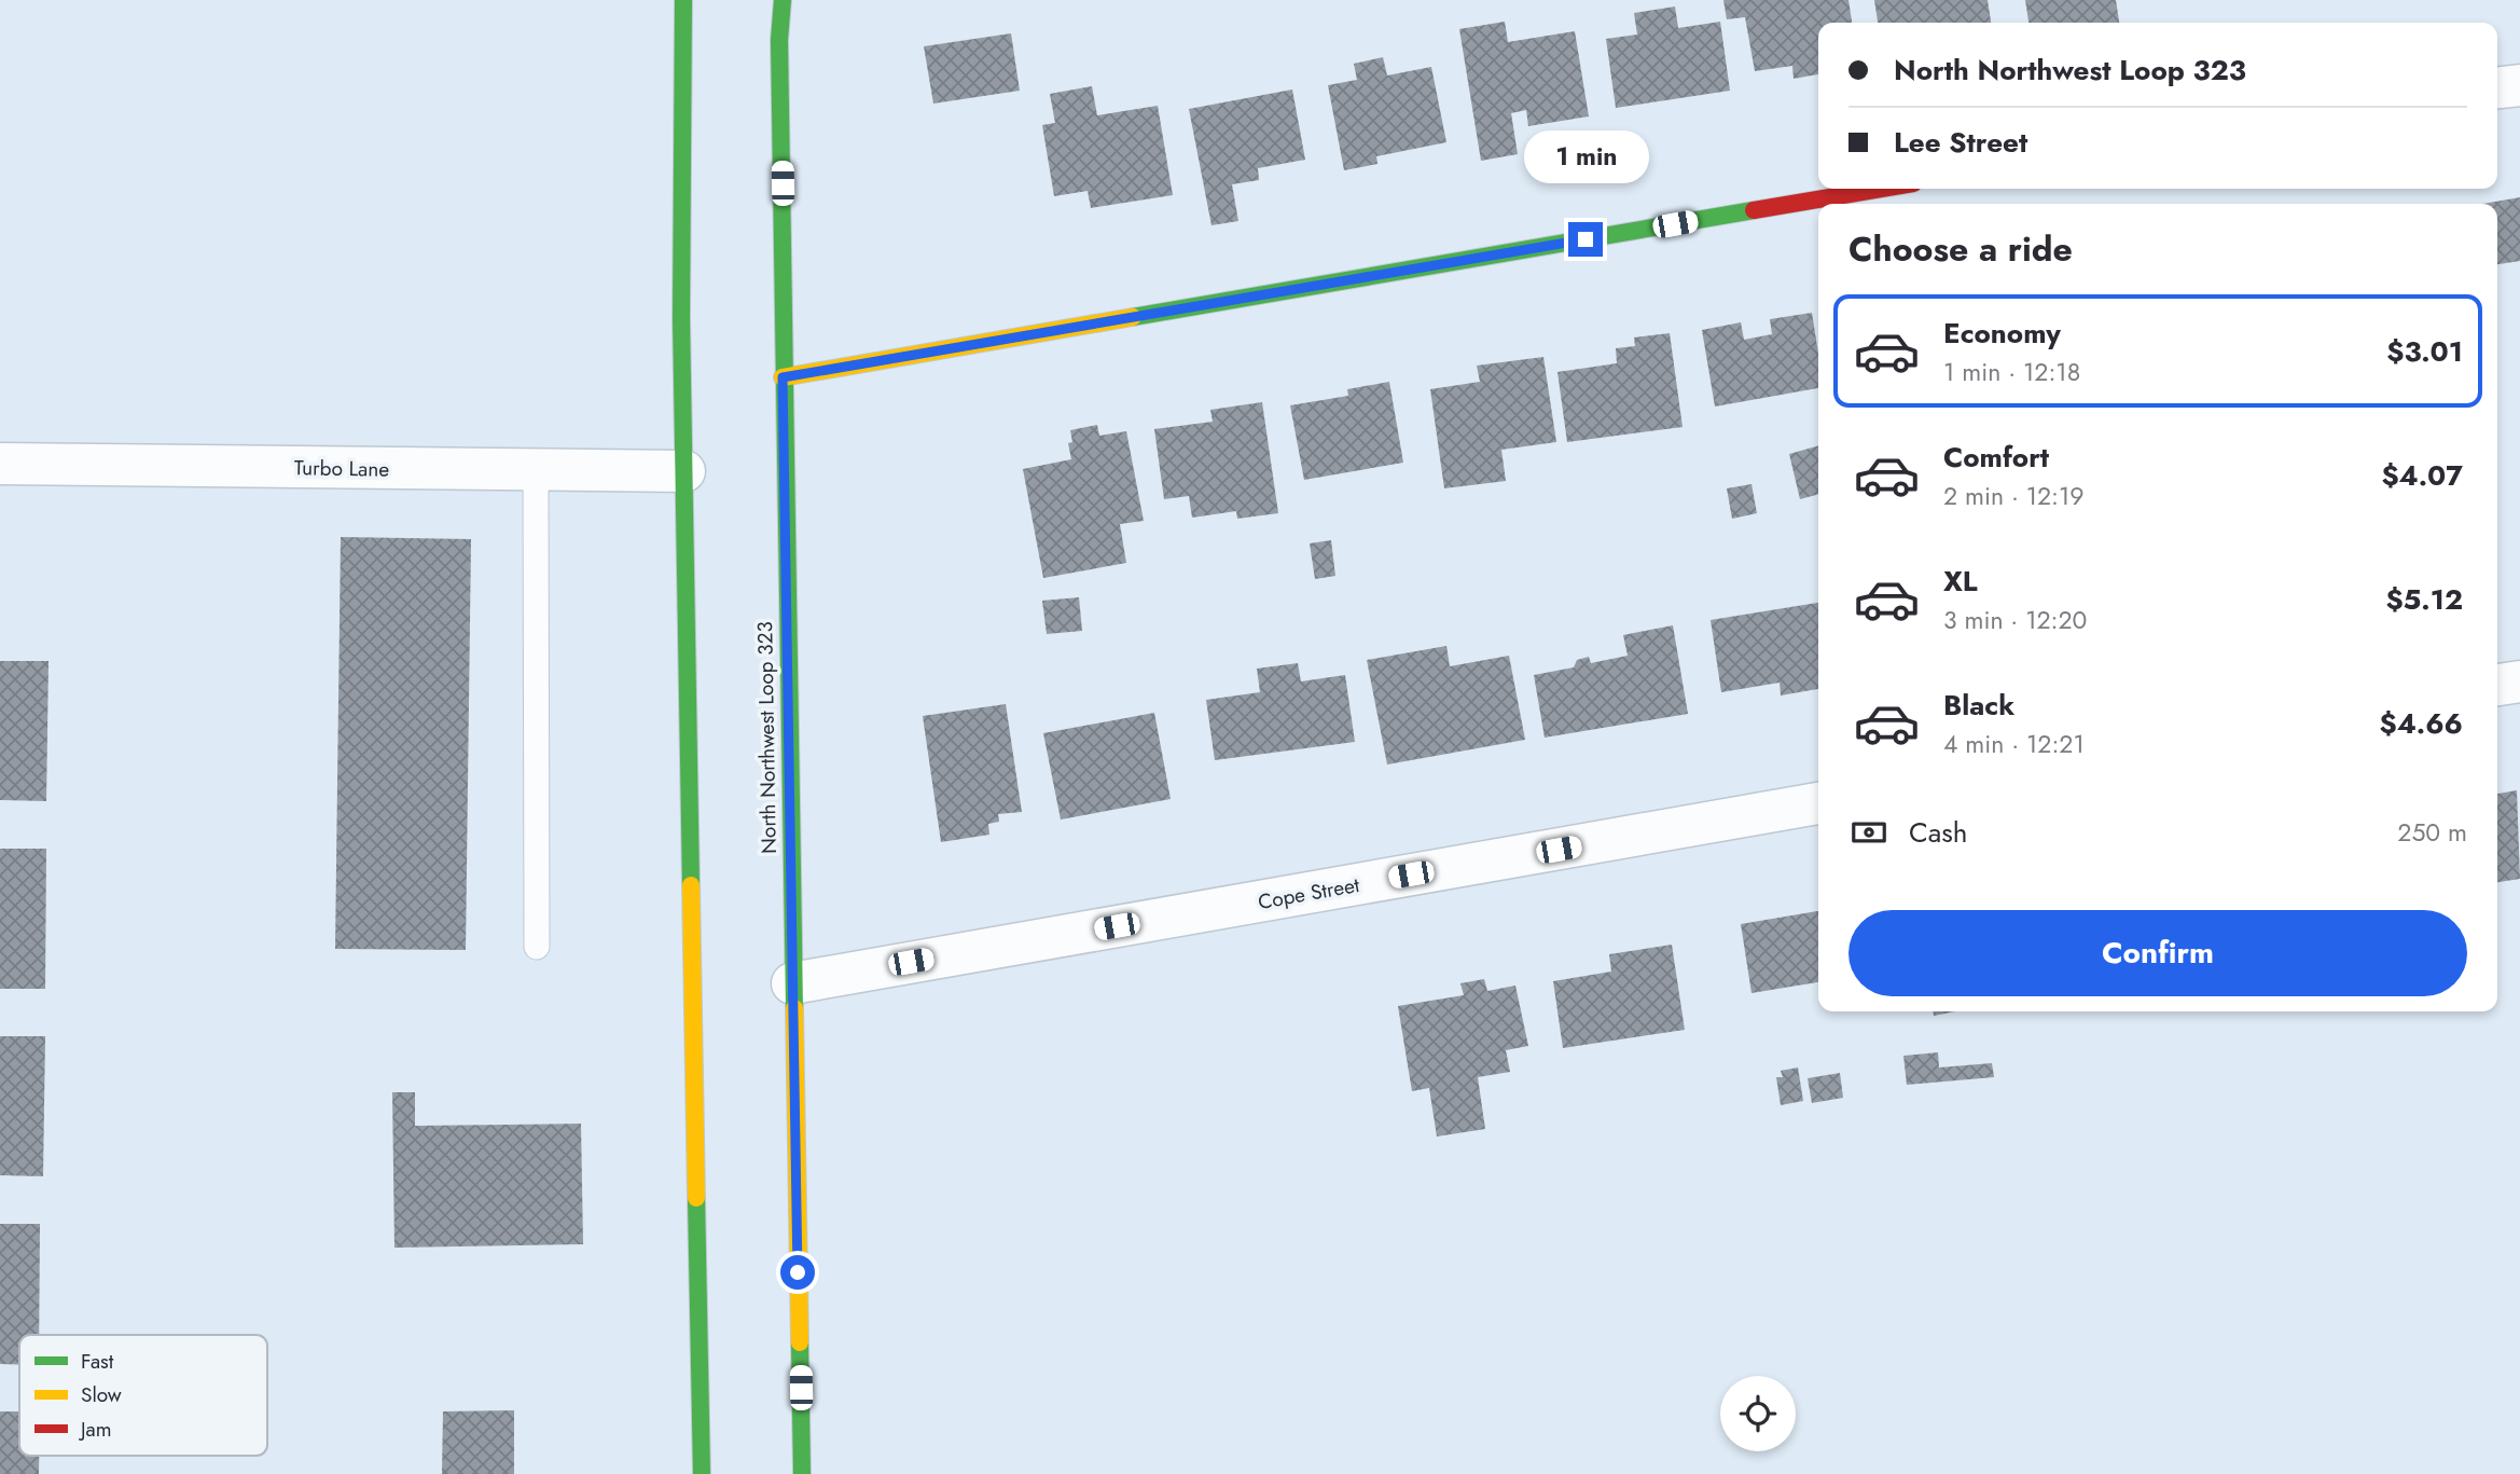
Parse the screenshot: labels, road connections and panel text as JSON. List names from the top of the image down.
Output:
{
  "streets": {
    "main road": ["North Northwest Loop 323"],
    "street": ["Turbo Lane", "Cope Street"]
  },
  "crossings": [
    ["North Northwest Loop 323", "Cope Street"]
  ],
  "legend": ["Fast", "Slow", "Jam"],
  "page": {
    "banner": ["North Northwest Loop 323", "Lee Street"],
    "bubble": "1 min",
    "heading": "Choose a ride",
    "list": [
      {
        "name": "Economy",
        "note": "1 min · 12:18",
        "value": "$3.01"
      },
      {
        "name": "Comfort",
        "note": "2 min · 12:19",
        "value": "$4.07"
      },
      {
        "name": "XL",
        "note": "3 min · 12:20",
        "value": "$5.12"
      },
      {
        "name": "Black",
        "note": "4 min · 12:21",
        "value": "$4.66"
      }
    ],
    "pay": ["Cash", "250 m"],
    "buttons": "Confirm"
  }
}
